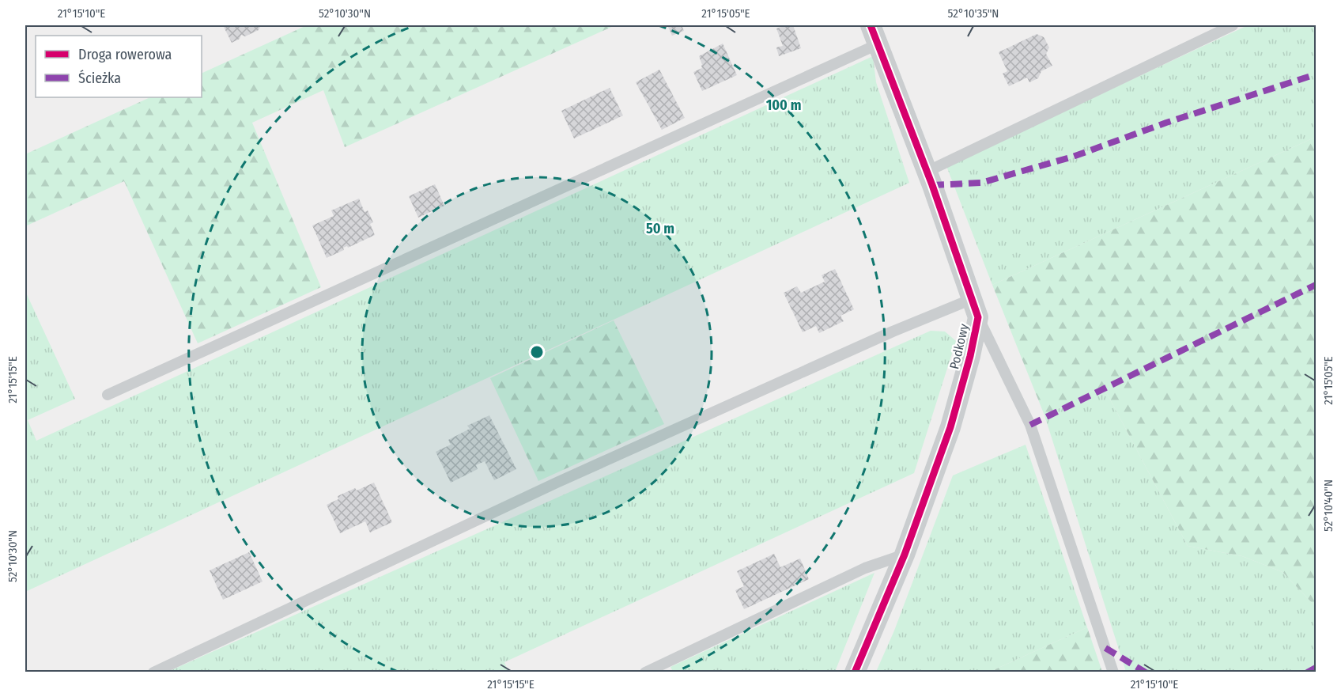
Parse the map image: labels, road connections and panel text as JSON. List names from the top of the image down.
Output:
{
  "streets": {
    "street": ["Podkowy"]
  },
  "legend": ["Droga rowerowa", "Ścieżka"],
  "coordinates": [
    "21°15'10\"E",
    "52°10'30\"N",
    "21°15'05\"E",
    "52°10'35\"N",
    "21°15'15\"E",
    "52°10'40\"N"
  ],
  "rings": ["100 m", "50 m"]
}
